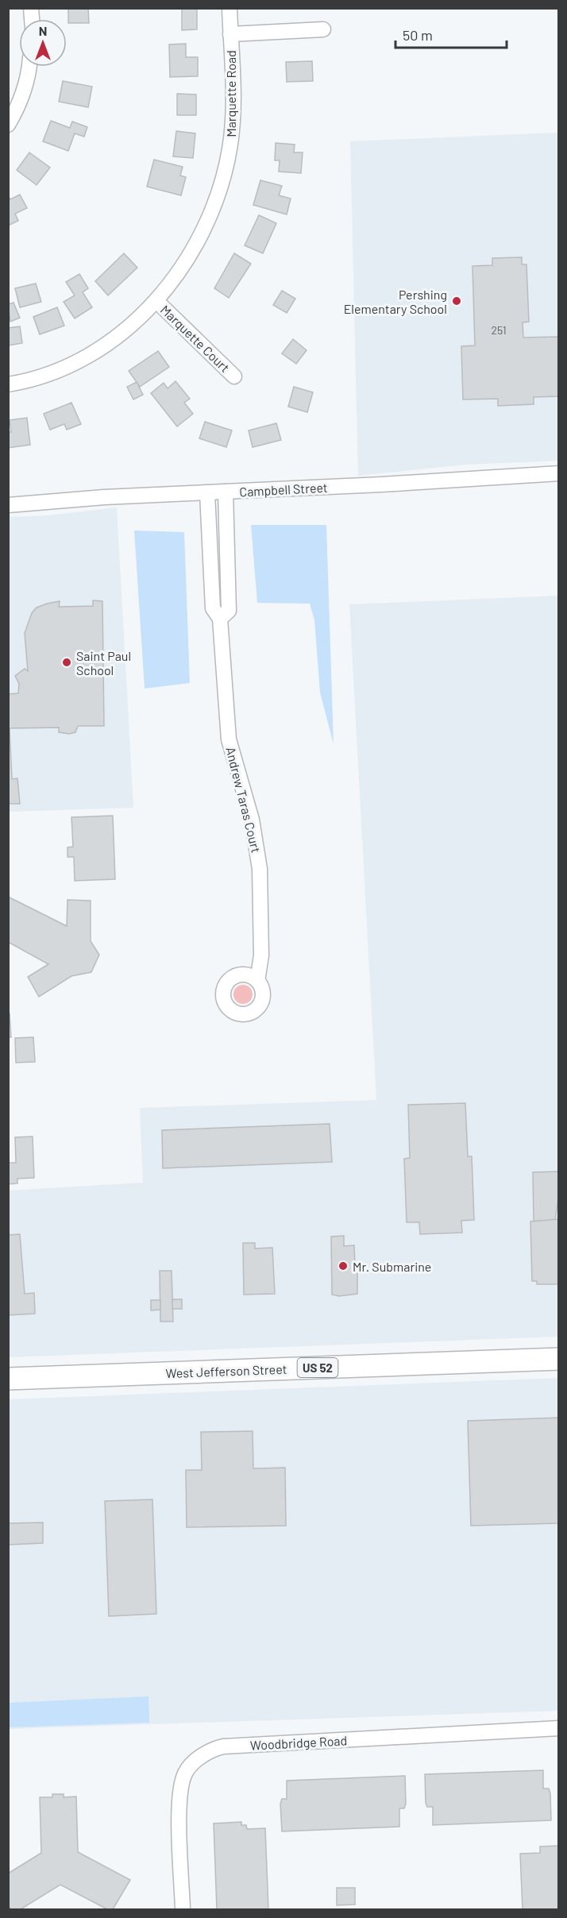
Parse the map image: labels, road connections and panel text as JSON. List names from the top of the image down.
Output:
{
  "streets": {
    "main road": ["US 52", "West Jefferson Street"],
    "street": [
      "Marquette Road",
      "Marquette Court",
      "Campbell Street",
      "Andrew Taras Court",
      "Woodbridge Road"
    ]
  },
  "crossings": [
    ["Marquette Road", "Marquette Court"],
    ["Campbell Street", "Andrew Taras Court"]
  ],
  "places": ["Pershing Elementary School", "Saint Paul School", "Mr. Submarine"],
  "house_numbers": ["251"],
  "scale_bar": "50 m",
  "north": "top"
}
